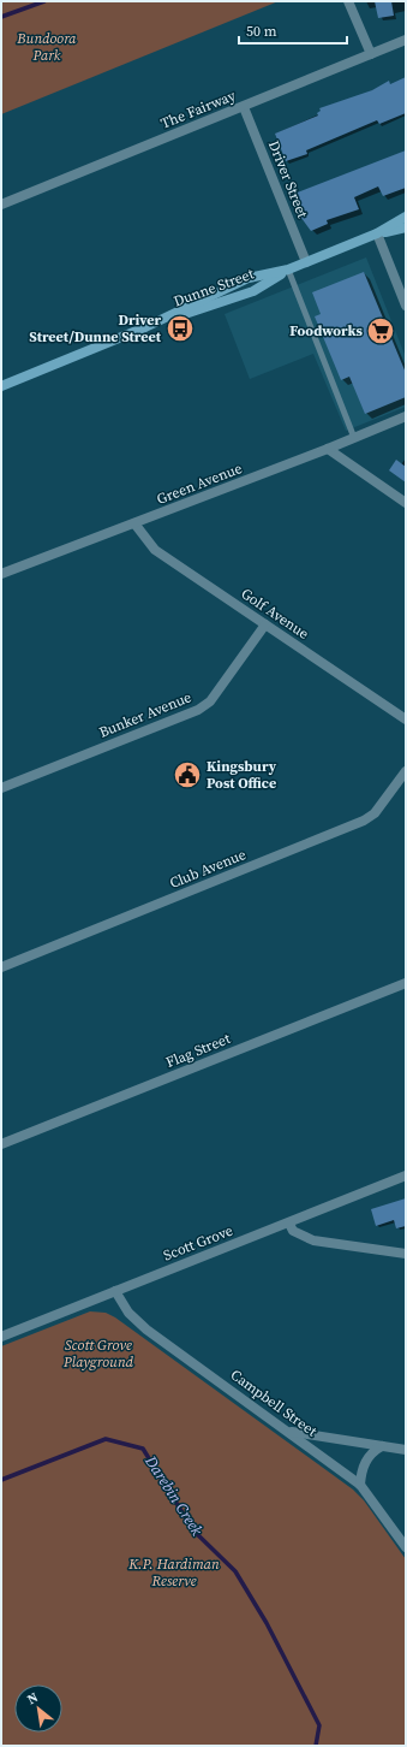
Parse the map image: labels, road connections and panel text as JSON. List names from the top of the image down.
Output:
{
  "streets": {
    "main road": ["Dunne Street"],
    "street": [
      "The Fairway",
      "Driver Street",
      "Green Avenue",
      "Golf Avenue",
      "Bunker Avenue",
      "Club Avenue",
      "Flag Street",
      "Scott Grove",
      "Campbell Street"
    ]
  },
  "crossings": [
    ["The Fairway", "Driver Street"],
    ["Driver Street", "Dunne Street"],
    ["Green Avenue", "Golf Avenue"],
    ["Golf Avenue", "Bunker Avenue"],
    ["Scott Grove", "Campbell Street"]
  ],
  "water": ["Darebin Creek"],
  "parks": ["Bundoora Park", "Scott Grove Playground", "K.P. Hardiman Reserve"],
  "places": {
    "bus stop": ["Driver Street/Dunne Street"],
    "supermarket": ["Foodworks"],
    "public building": ["Kingsbury Post Office"]
  },
  "scale_bar": "50 m",
  "north": "top left"
}
